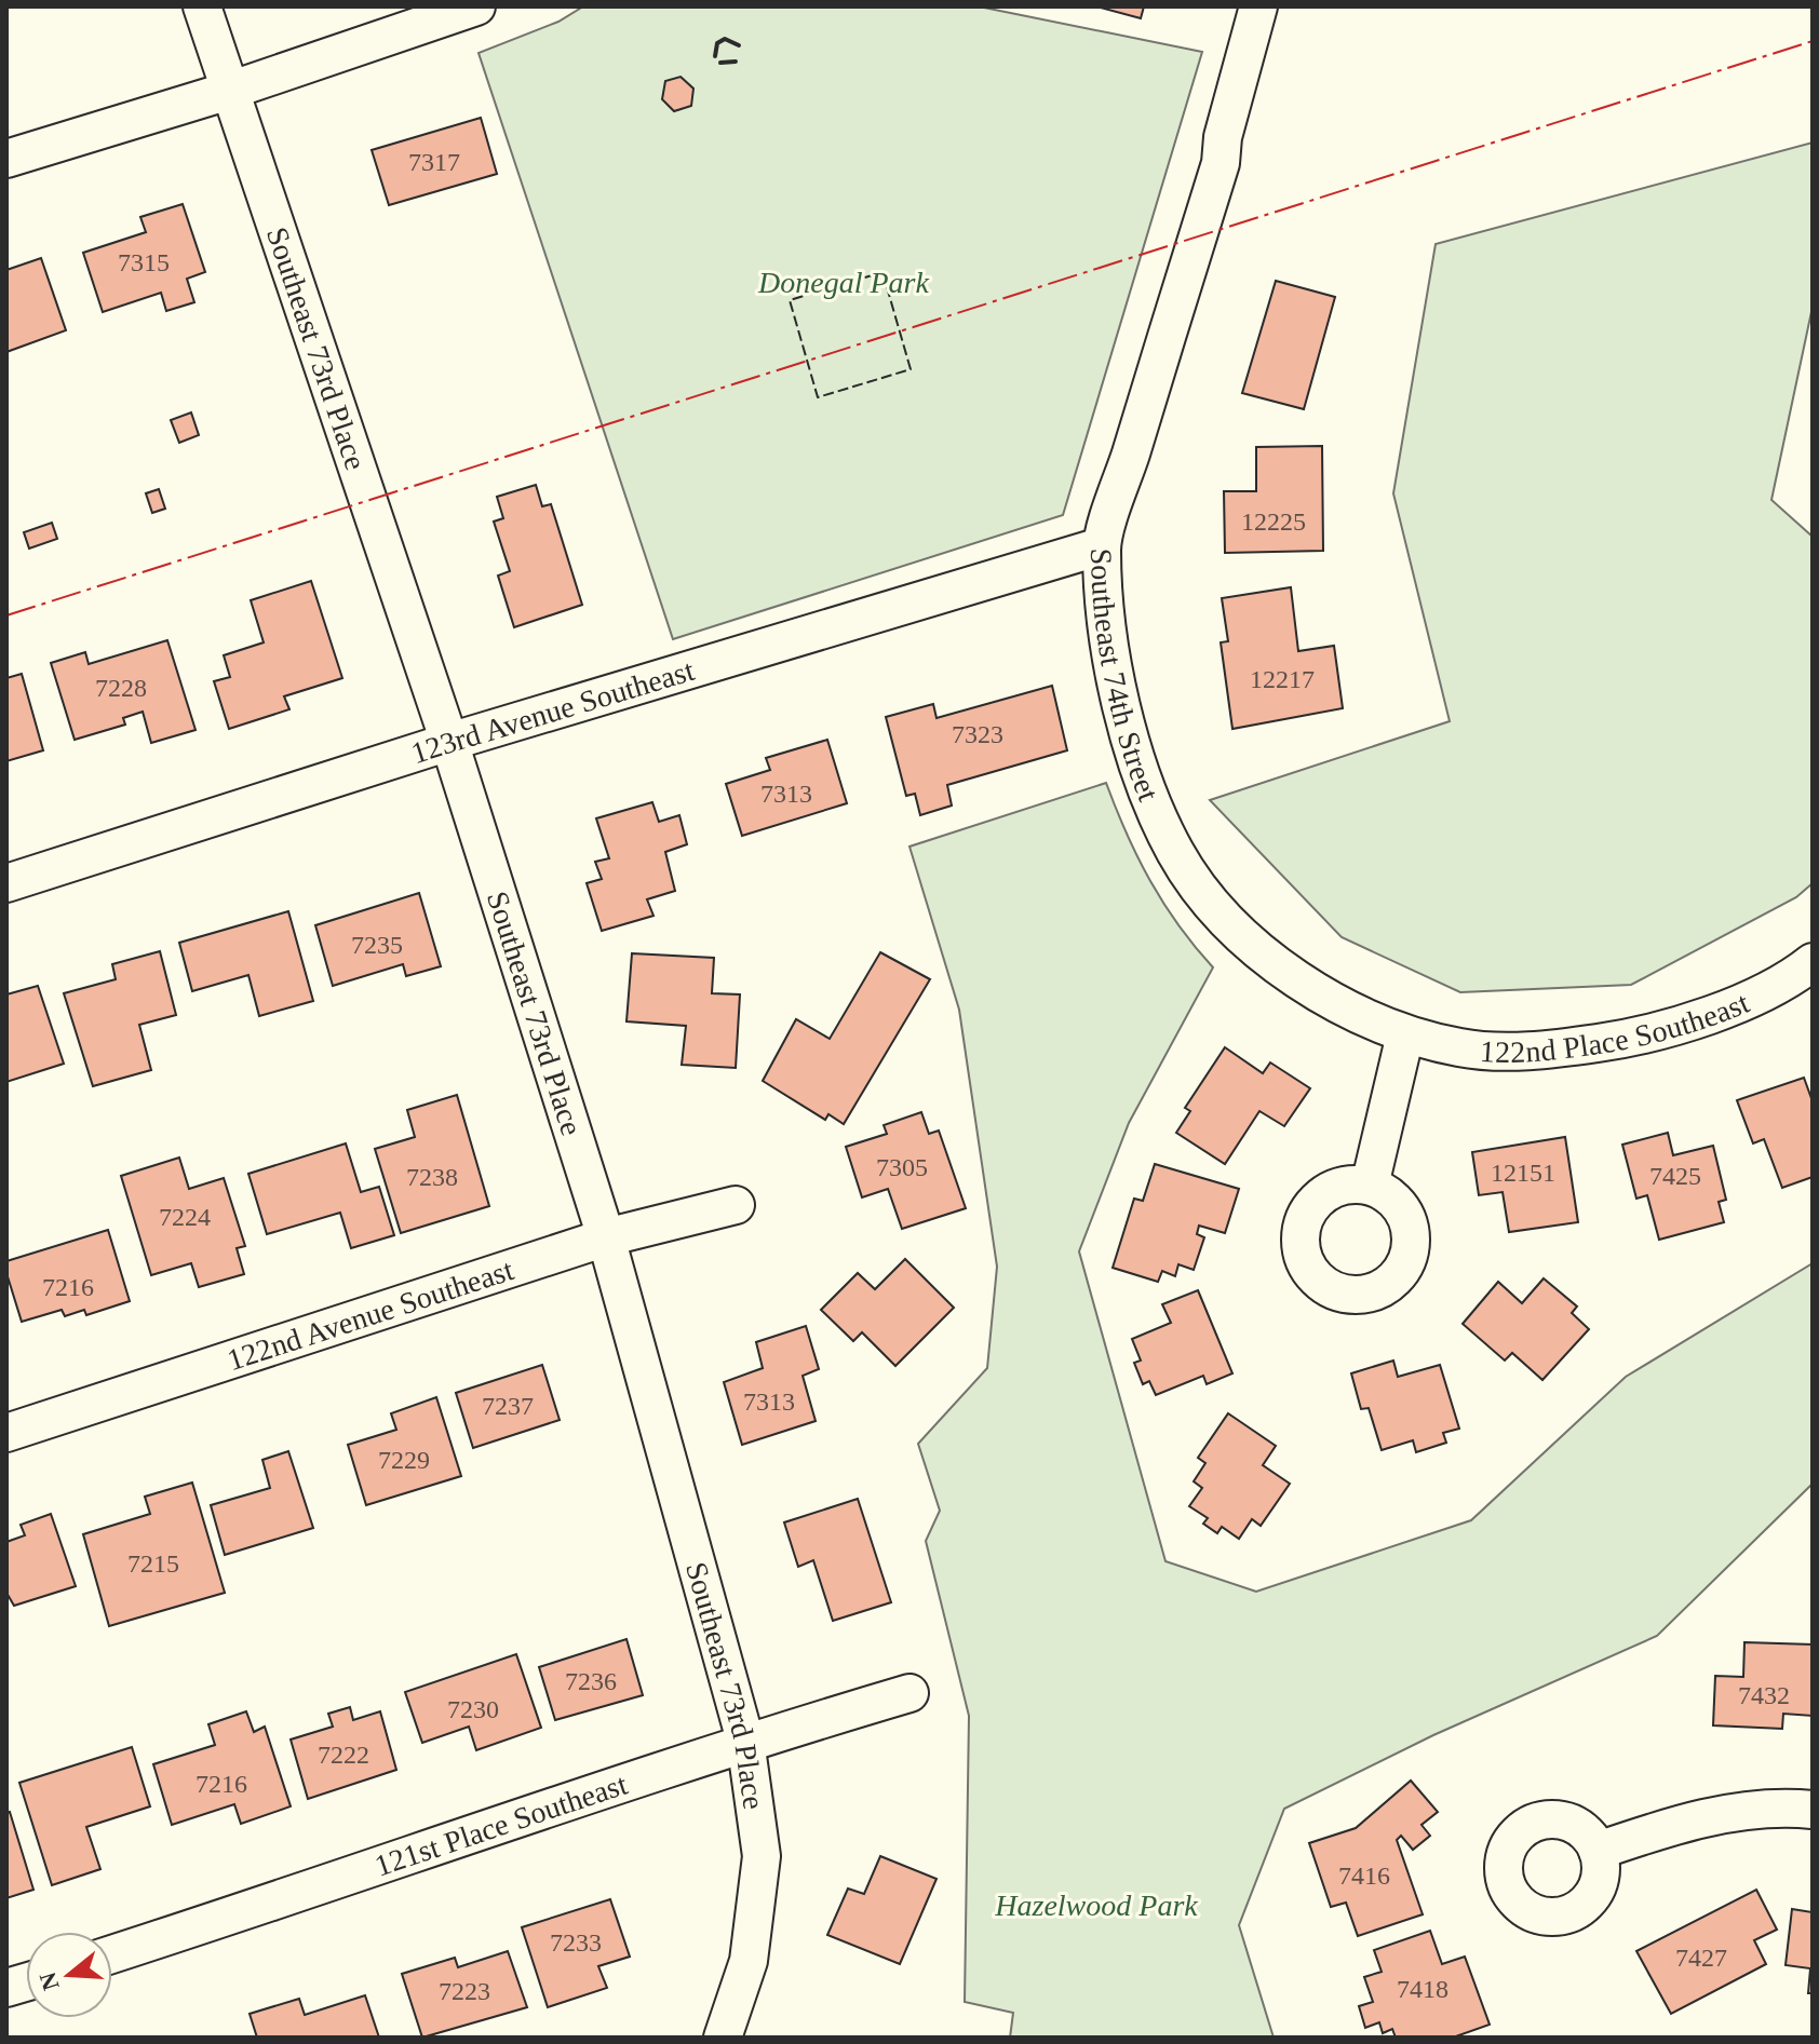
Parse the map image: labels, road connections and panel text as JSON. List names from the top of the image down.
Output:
{
  "streets": {
    "street": [
      "Southeast 73rd Place",
      "Southeast 74th Street",
      "123rd Avenue Southeast",
      "122nd Place Southeast",
      "122nd Avenue Southeast",
      "121st Place Southeast"
    ]
  },
  "crossings": [
    ["Southeast 73rd Place", "123rd Avenue Southeast"],
    ["Southeast 73rd Place", "122nd Avenue Southeast"],
    ["Southeast 73rd Place", "121st Place Southeast"],
    ["Southeast 74th Street", "123rd Avenue Southeast"],
    ["Southeast 74th Street", "122nd Place Southeast"]
  ],
  "parks": ["Donegal Park", "Hazelwood Park"],
  "house_numbers": [
    "7317",
    "7315",
    "12225",
    "12217",
    "7228",
    "7323",
    "7313",
    "7235",
    "7305",
    "12151",
    "7425",
    "7238",
    "7224",
    "7216",
    "7313",
    "7237",
    "7229",
    "7215",
    "7236",
    "7432",
    "7230",
    "7222",
    "7216",
    "7416",
    "7233",
    "7427",
    "7418",
    "7223"
  ],
  "north": "left"
}
